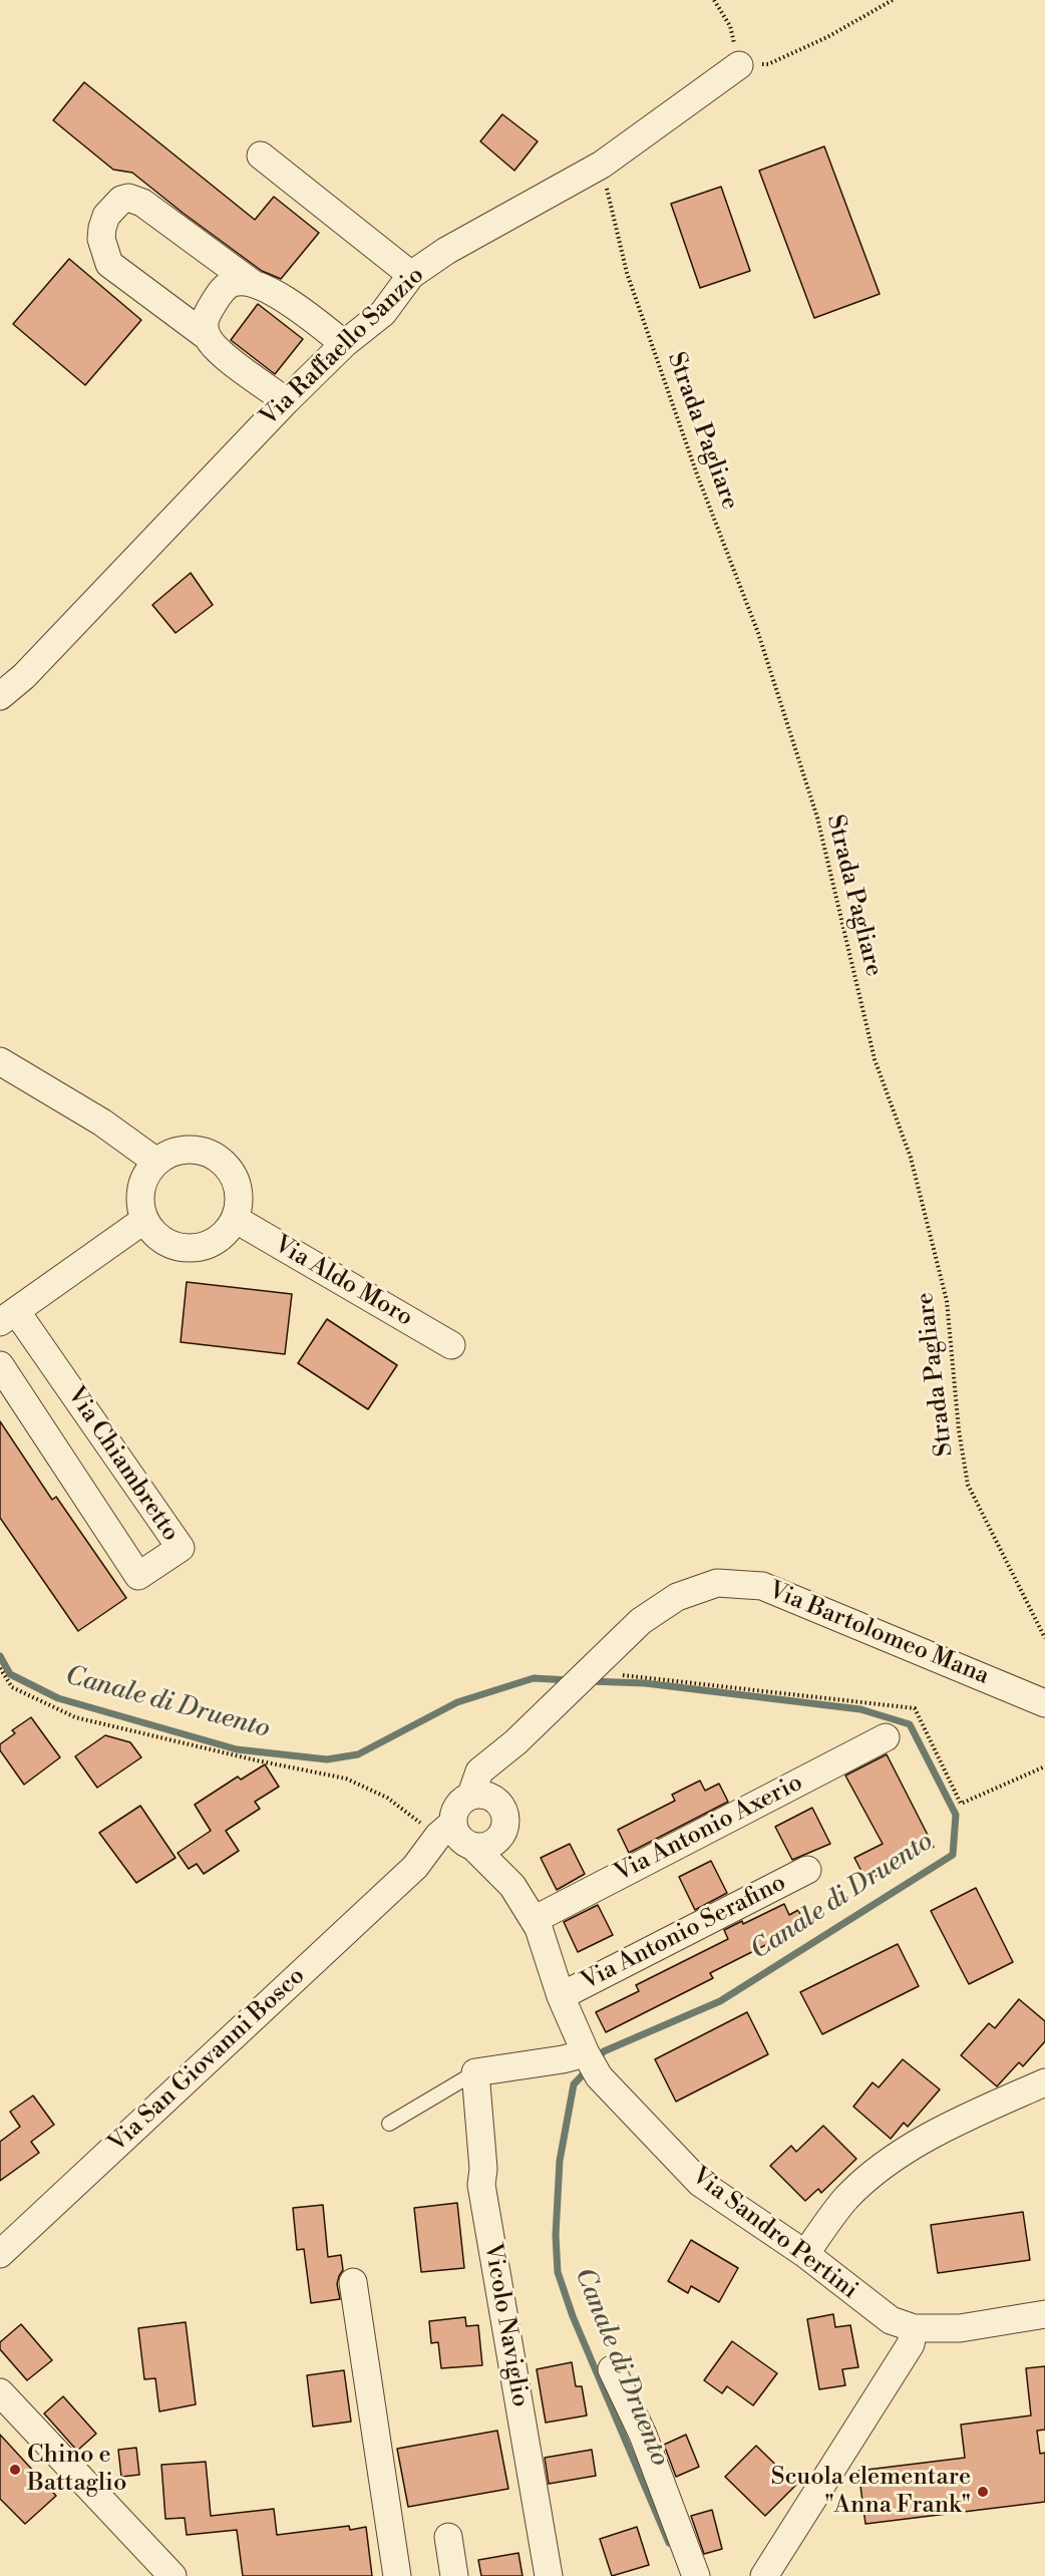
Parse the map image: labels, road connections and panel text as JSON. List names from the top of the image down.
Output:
{
  "streets": {
    "street": [
      "Via Raffaello Sanzio",
      "Via Aldo Moro",
      "Via Chiambretto",
      "Via Bartolomeo Mana",
      "Via Antonio Axerio",
      "Via Antonio Serafino",
      "Via San Giovanni Bosco",
      "Via Sandro Pertini",
      "Vicolo Naviglio"
    ],
    "path": ["Strada Pagliare"]
  },
  "crossings": [
    ["Via Raffaello Sanzio", "Strada Pagliare"],
    ["Via Bartolomeo Mana", "Via San Giovanni Bosco"],
    ["Via Bartolomeo Mana", "Via Sandro Pertini"],
    ["Via Antonio Axerio", "Via Sandro Pertini"],
    ["Via Antonio Serafino", "Via Sandro Pertini"],
    ["Via San Giovanni Bosco", "Via Sandro Pertini"]
  ],
  "water": ["Canale di Druento"],
  "places": ["Chino e Battaglio", "Scuola elementare \"Anna Frank\""]
}
